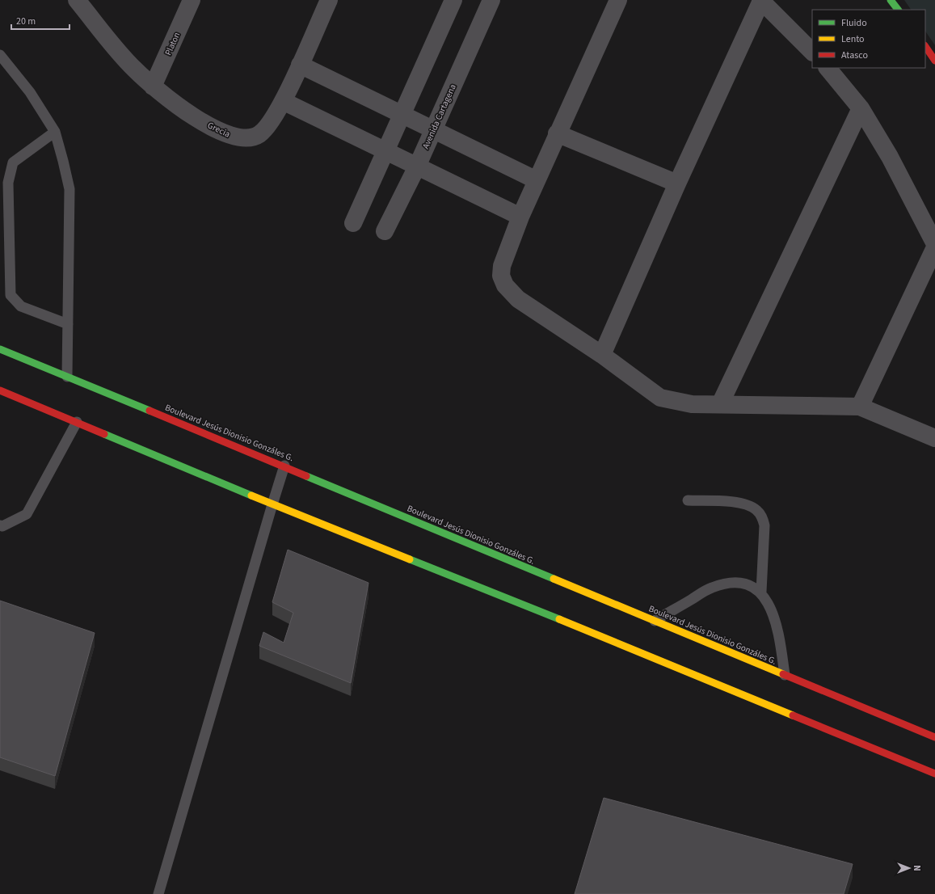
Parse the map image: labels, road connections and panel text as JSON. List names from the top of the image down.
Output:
{
  "streets": {
    "main road": ["Boulevard Jesús Dionisio Gonzáles G."],
    "street": ["Platon", "Avenida Cartagena", "Grecia"]
  },
  "crossings": [
    ["Platon", "Grecia"]
  ],
  "legend": ["Fluido", "Lento", "Atasco"],
  "scale_bar": "20 m",
  "north": "right"
}
